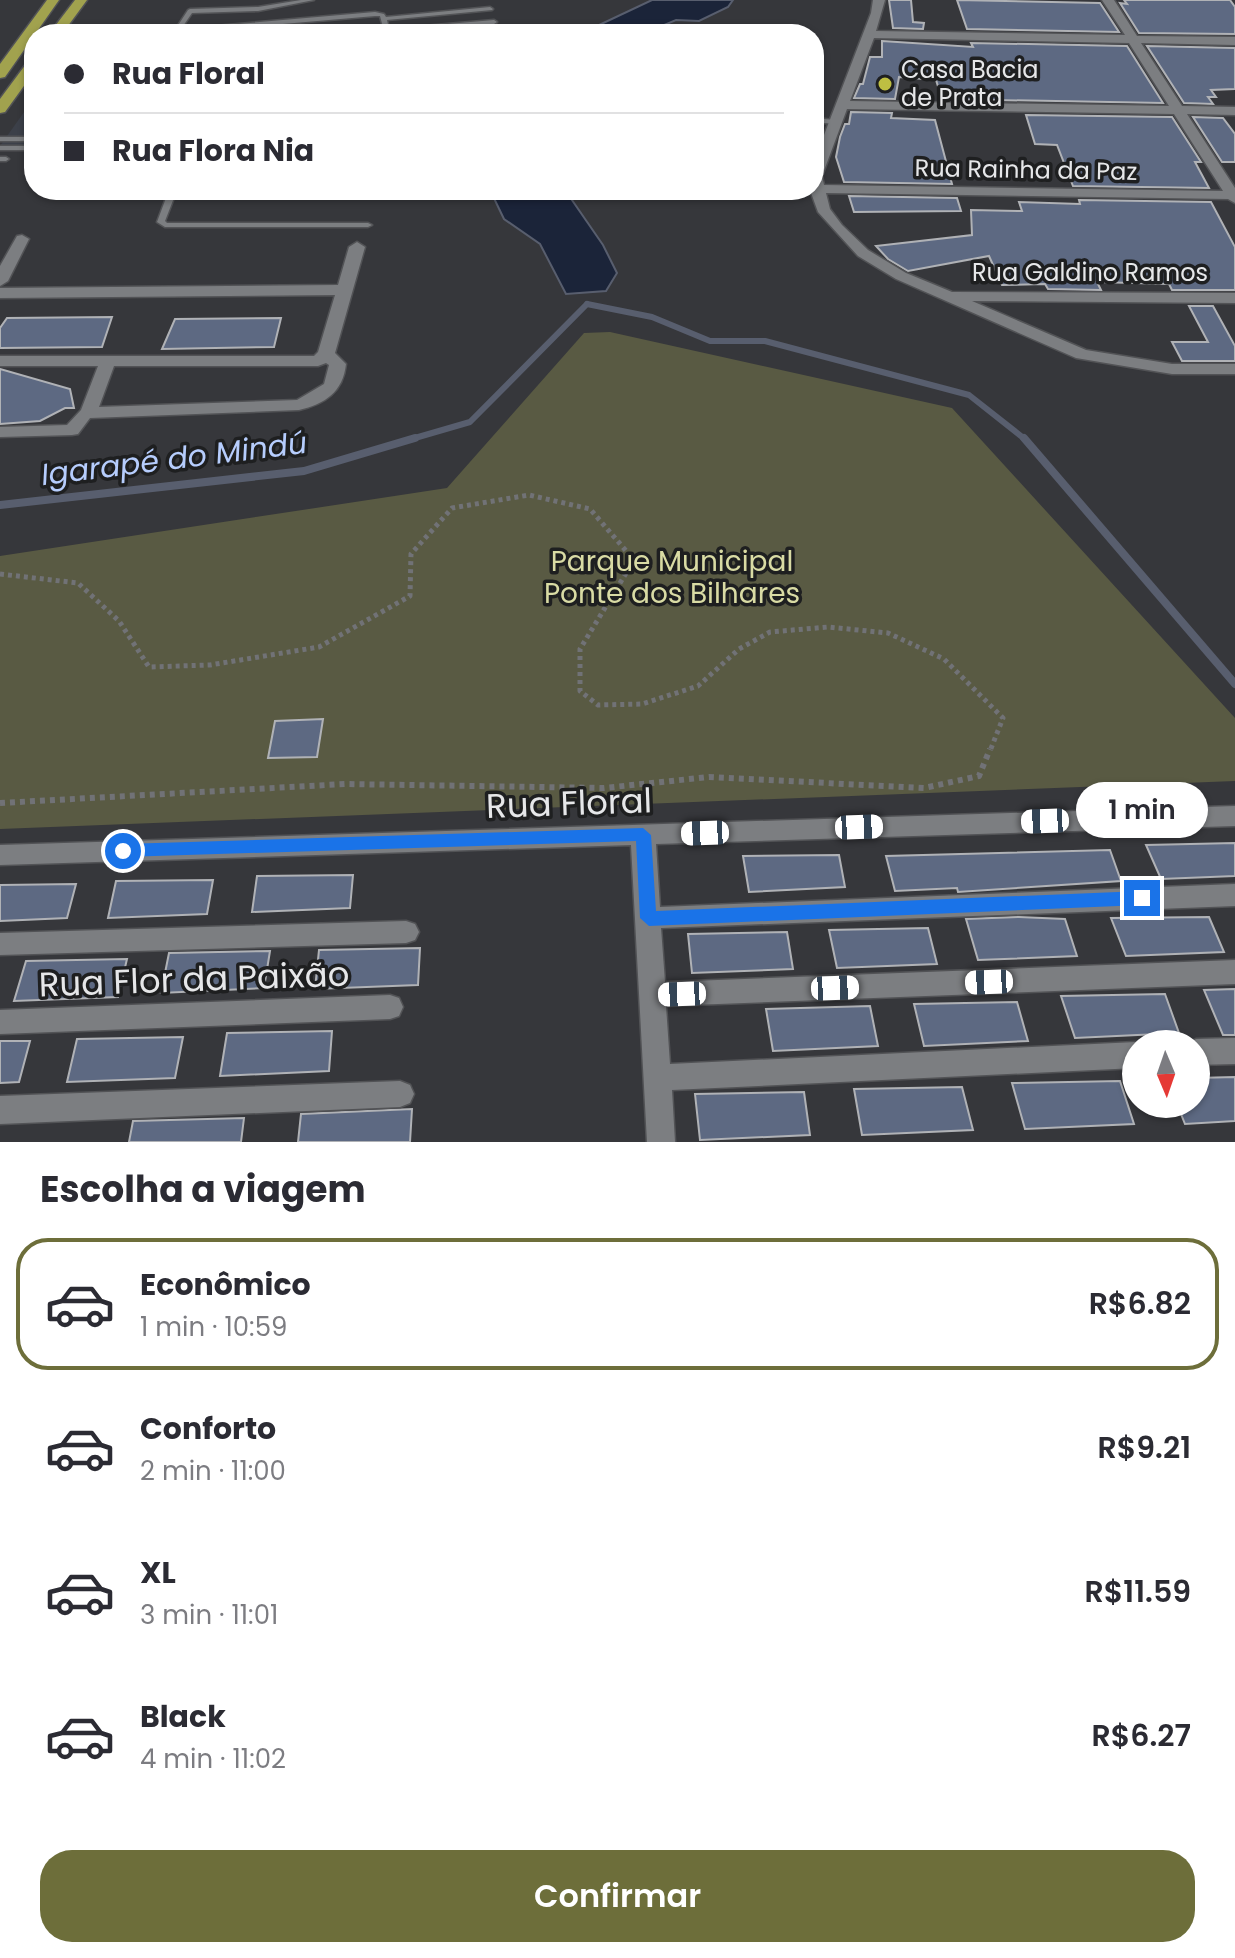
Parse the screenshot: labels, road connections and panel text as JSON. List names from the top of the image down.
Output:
{
  "streets": {
    "street": [
      "Rua Rainha da Paz",
      "Rua Galdino Ramos",
      "Rua Floral",
      "Rua Flor da Paixão"
    ]
  },
  "water": ["Igarapé do Mindú"],
  "parks": ["Parque Municipal Ponte dos Bilhares"],
  "places": ["Casa Bacia de Prata"],
  "north": "bottom",
  "page": {
    "banner": ["Rua Floral", "Rua Flora Nia"],
    "bubble": "1 min",
    "heading": "Escolha a viagem",
    "list": [
      {
        "name": "Econômico",
        "note": "1 min · 10:59",
        "value": "R$6.82"
      },
      {
        "name": "Conforto",
        "note": "2 min · 11:00",
        "value": "R$9.21"
      },
      {
        "name": "XL",
        "note": "3 min · 11:01",
        "value": "R$11.59"
      },
      {
        "name": "Black",
        "note": "4 min · 11:02",
        "value": "R$6.27"
      }
    ],
    "buttons": "Confirmar"
  }
}
